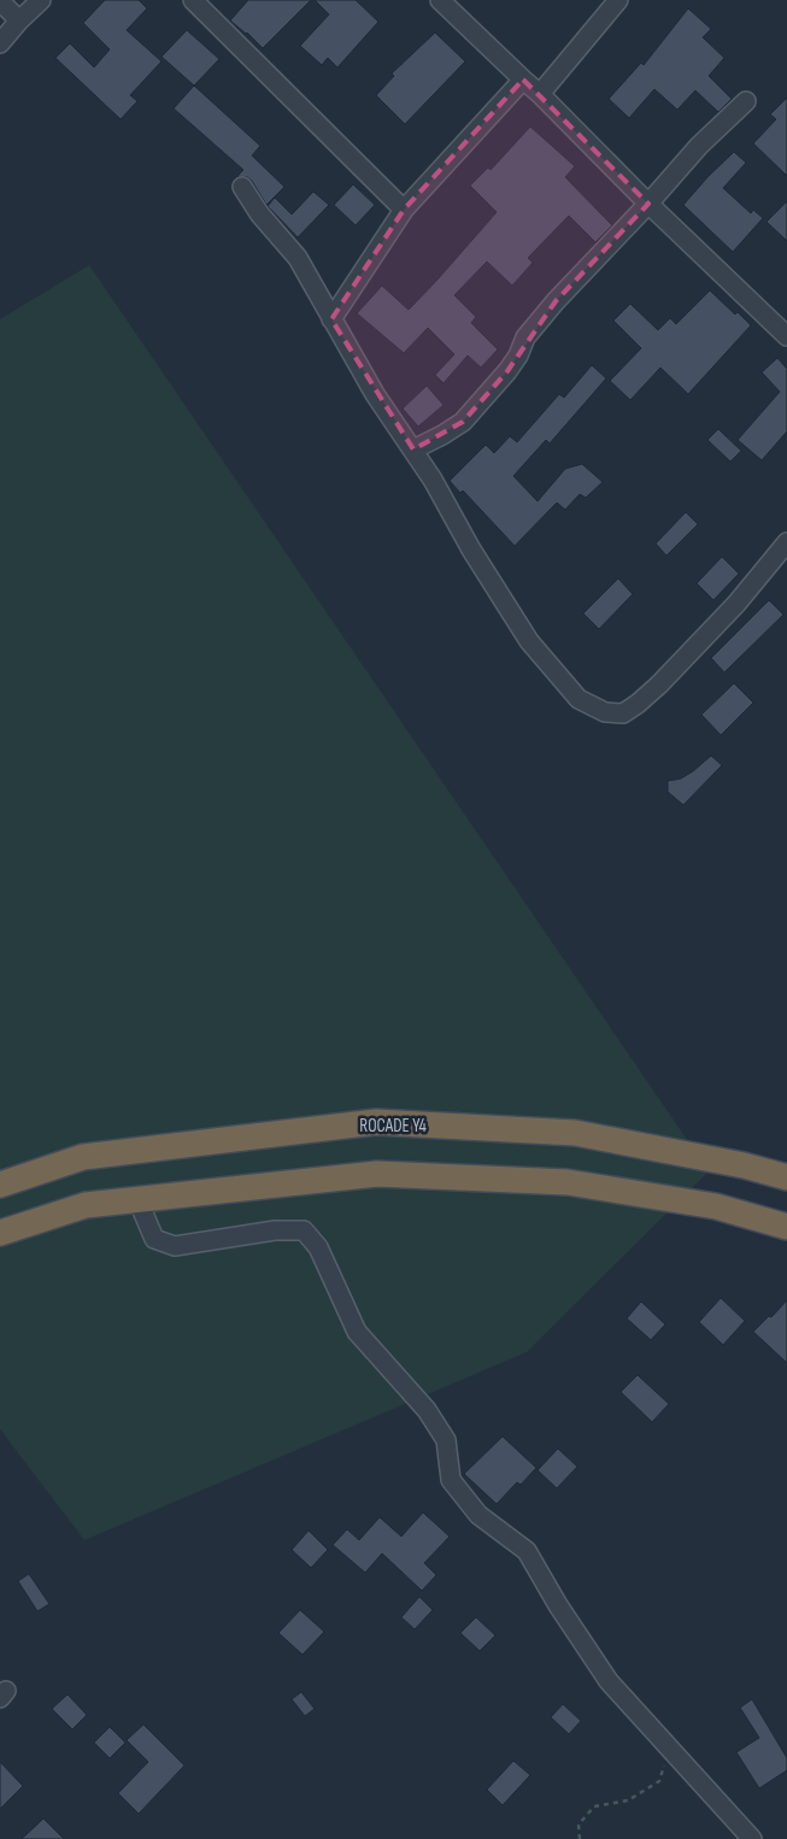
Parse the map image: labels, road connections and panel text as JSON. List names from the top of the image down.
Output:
{
  "streets": {
    "highway": ["ROCADE Y4"]
  }
}
